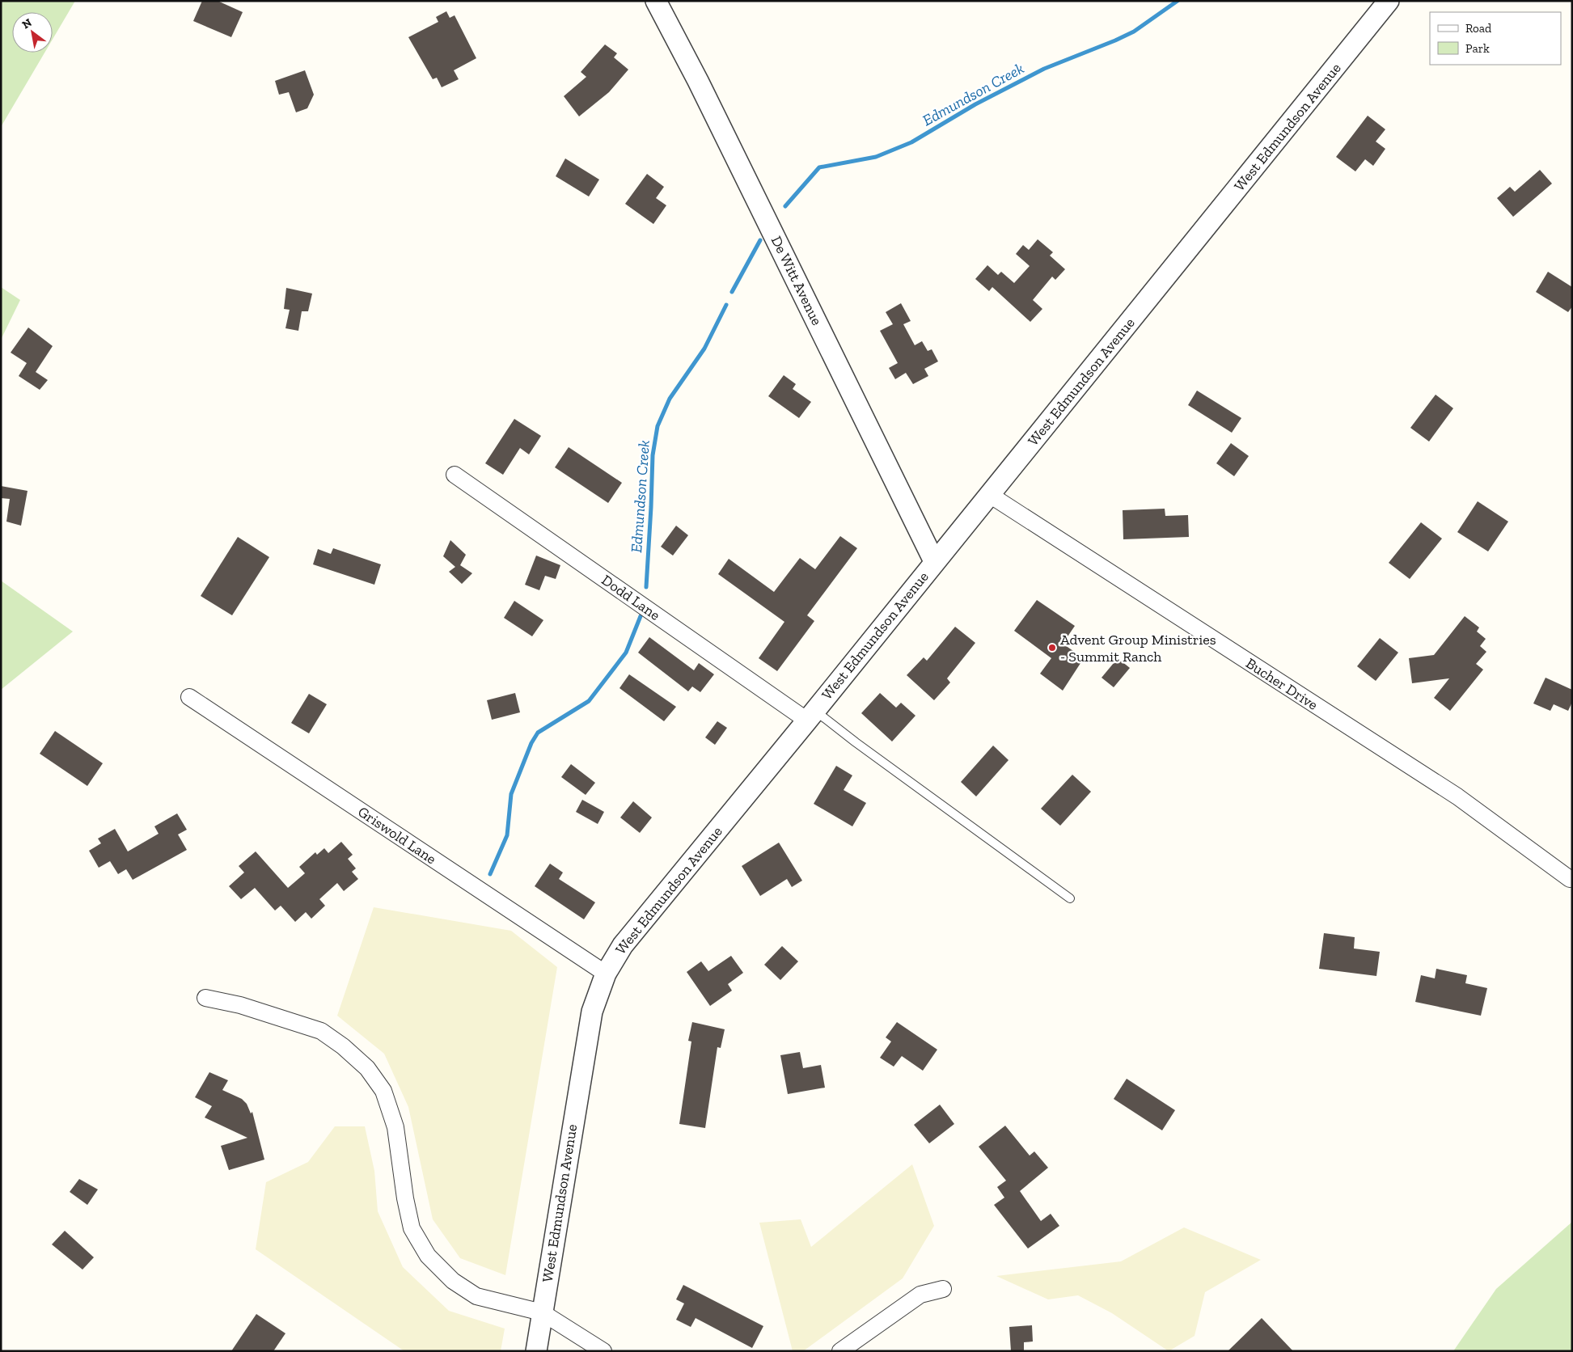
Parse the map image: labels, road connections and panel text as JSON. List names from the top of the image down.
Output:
{
  "streets": {
    "street": [
      "West Edmundson Avenue",
      "De Witt Avenue",
      "Dodd Lane",
      "Bucher Drive",
      "Griswold Lane"
    ]
  },
  "crossings": [
    ["West Edmundson Avenue", "De Witt Avenue"],
    ["West Edmundson Avenue", "Dodd Lane"],
    ["West Edmundson Avenue", "Bucher Drive"],
    ["West Edmundson Avenue", "Griswold Lane"]
  ],
  "water": ["Edmundson Creek"],
  "places": ["Advent Group Ministries - Summit Ranch"],
  "legend": ["Road", "Park"],
  "north": "top left"
}
